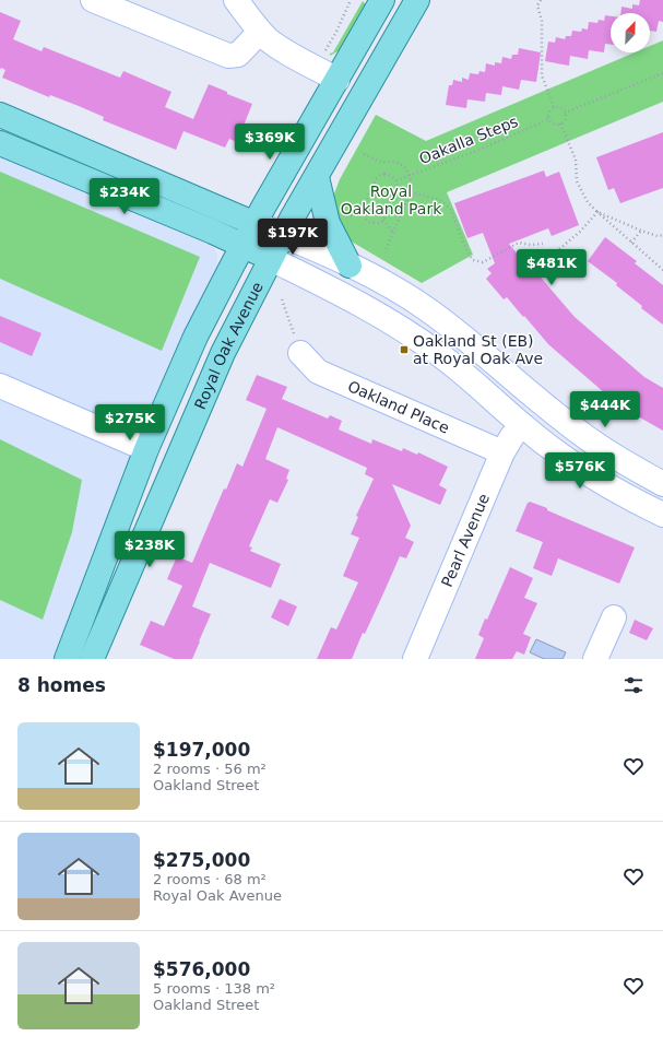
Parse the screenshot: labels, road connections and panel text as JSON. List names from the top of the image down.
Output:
{
  "streets": {
    "main road": ["Royal Oak Avenue"],
    "street": ["Oakland Place", "Pearl Avenue"],
    "path": ["Oakalla Steps"]
  },
  "crossings": [
    ["Oakland Place", "Pearl Avenue"]
  ],
  "parks": ["Royal Oakland Park"],
  "places": {
    "transit": ["Oakland St (EB) at Royal Oak Ave"]
  },
  "north": "top right",
  "page": {
    "price": [
      "$369K",
      "$234K",
      "$197K",
      "$481K",
      "$444K",
      "$275K",
      "$576K",
      "$238K"
    ],
    "heading": "8 homes",
    "list": [
      {
        "name": "$197,000",
        "note": "2 rooms · 56 m² · Oakland Street"
      },
      {
        "name": "$275,000",
        "note": "2 rooms · 68 m² · Royal Oak Avenue"
      },
      {
        "name": "$576,000",
        "note": "5 rooms · 138 m² · Oakland Street"
      }
    ]
  }
}
